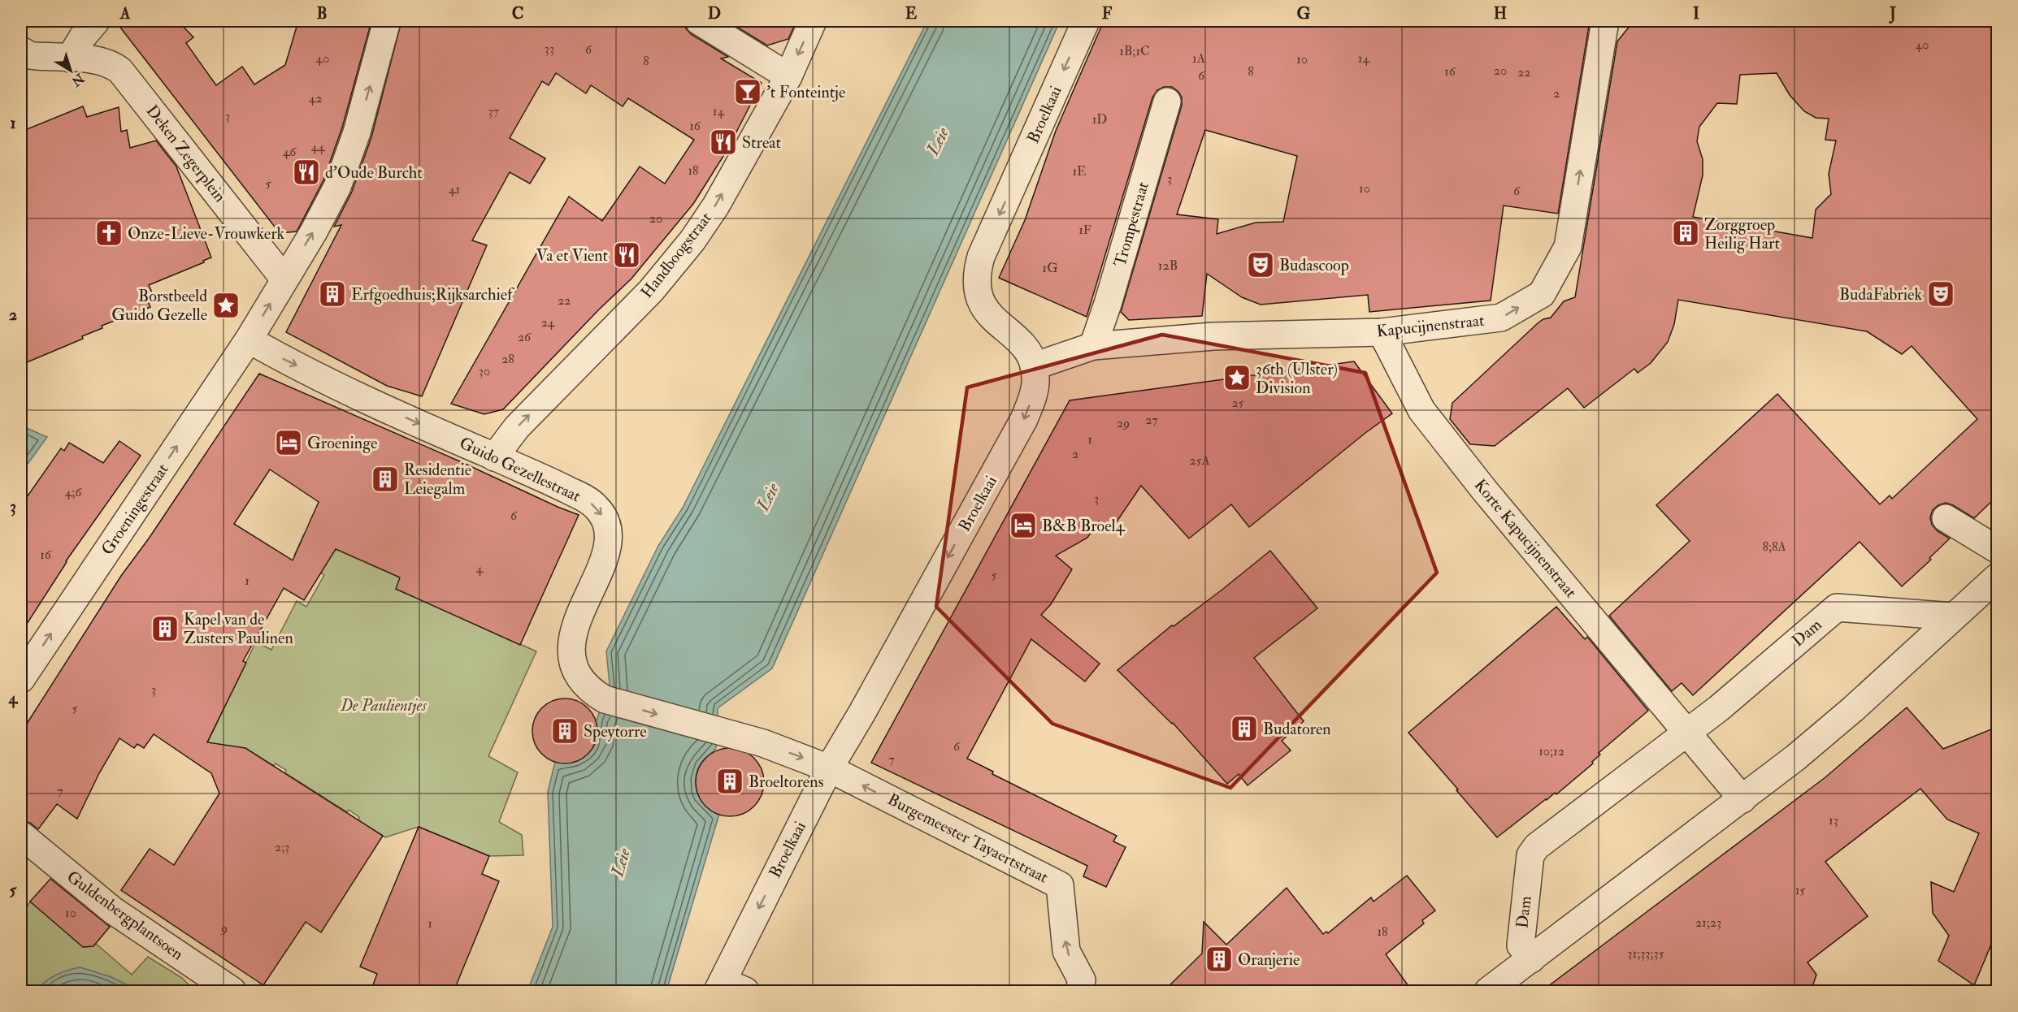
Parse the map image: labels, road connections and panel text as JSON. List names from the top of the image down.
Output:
{
  "streets": {
    "street": [
      "Broelkaai",
      "Deken Zegerplein",
      "Trompestraat",
      "Handboogstraat",
      "Kapucijnenstraat",
      "Guido Gezellestraat",
      "Groeningestraat",
      "Korte Kapucijnenstraat",
      "Dam",
      "Burgemeester Tayaertstraat",
      "Guldenbergplantsoen"
    ]
  },
  "crossings": [
    ["Broelkaai", "Kapucijnenstraat"],
    ["Broelkaai", "Guido Gezellestraat"],
    ["Broelkaai", "Burgemeester Tayaertstraat"],
    ["Deken Zegerplein", "Groeningestraat"],
    ["Trompestraat", "Kapucijnenstraat"],
    ["Handboogstraat", "Guido Gezellestraat"],
    ["Kapucijnenstraat", "Korte Kapucijnenstraat"],
    ["Guido Gezellestraat", "Groeningestraat"],
    ["Guido Gezellestraat", "Burgemeester Tayaertstraat"],
    ["Korte Kapucijnenstraat", "Dam"]
  ],
  "one_way": [
    "Broelkaai",
    "Kapucijnenstraat",
    "Guido Gezellestraat",
    "Groeningestraat",
    "Burgemeester Tayaertstraat"
  ],
  "water": ["Leie"],
  "parks": ["De Paulientjes"],
  "places": {
    "bar": ["'t Fonteintje"],
    "restaurant": ["Streat", "d'Oude Burcht", "Va et Vient"],
    "church": ["Onze-Lieve-Vrouwkerk"],
    "building": [
      "Zorggroep Heilig Hart",
      "Erfgoedhuis;Rijksarchief",
      "Residentie Leiegalm",
      "Kapel van de Zusters Paulinen",
      "Budatoren",
      "Speytorre",
      "Broeltorens",
      "Oranjerie"
    ],
    "theatre": ["Budascoop", "BudaFabriek"],
    "place": ["Borstbeeld Guido Gezelle", "36th (Ulster) Division"],
    "hotel": ["Groeninge", "B&B Broel4"]
  },
  "house_numbers": [
    "40",
    "33",
    "6",
    "1B;1C",
    "40",
    "1A",
    "14",
    "10",
    "8",
    "20",
    "8",
    "16",
    "22",
    "6",
    "2",
    "42",
    "37",
    "14",
    "3",
    "1D",
    "16",
    "44",
    "46",
    "18",
    "1E",
    "3",
    "5",
    "10",
    "41",
    "6",
    "20",
    "1F",
    "12B",
    "1G",
    "22",
    "24",
    "26",
    "28",
    "30",
    "25",
    "27",
    "29",
    "1",
    "2",
    "25A",
    "4;6",
    "3",
    "6",
    "8;8A",
    "16",
    "4",
    "5",
    "1",
    "3",
    "5",
    "6",
    "10;12",
    "7",
    "7",
    "13",
    "2;3",
    "15",
    "10",
    "21;23",
    "1",
    "9",
    "18",
    "31;33;35"
  ],
  "north": "bottom right",
  "grid": {
    "columns": [
      "A",
      "B",
      "C",
      "D",
      "E",
      "F",
      "G",
      "H",
      "I",
      "J"
    ],
    "rows": [
      "1",
      "2",
      "3",
      "4",
      "5"
    ]
  }
}
